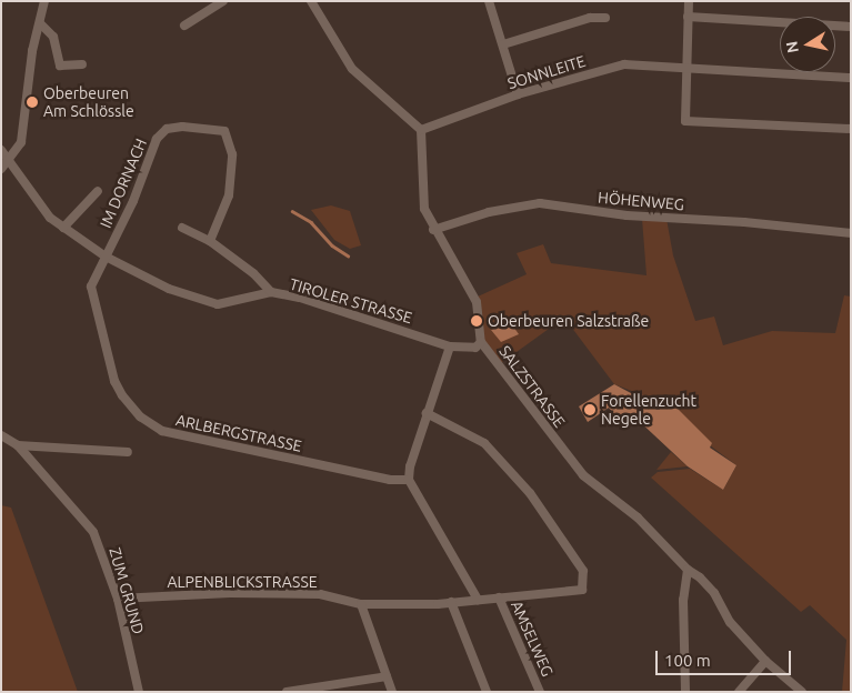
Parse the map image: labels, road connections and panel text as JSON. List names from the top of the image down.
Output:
{
  "streets": {
    "street": [
      "SONNLEITE",
      "IM DORNACH",
      "HÖHENWEG",
      "TIROLER STRASSE",
      "SALZSTRASSE",
      "ARLBERGSTRASSE",
      "ALPENBLICKSTRASSE",
      "ZUM GRUND",
      "AMSELWEG"
    ]
  },
  "crossings": [
    ["SONNLEITE", "SALZSTRASSE"],
    ["IM DORNACH", "TIROLER STRASSE"],
    ["IM DORNACH", "ARLBERGSTRASSE"],
    ["HÖHENWEG", "SALZSTRASSE"],
    ["TIROLER STRASSE", "SALZSTRASSE"],
    ["TIROLER STRASSE", "ARLBERGSTRASSE"],
    ["ALPENBLICKSTRASSE", "ZUM GRUND"],
    ["ALPENBLICKSTRASSE", "AMSELWEG"]
  ],
  "places": ["Oberbeuren Am Schlössle", "Oberbeuren Salzstraße", "Forellenzucht Negele"],
  "scale_bar": "100 m",
  "north": "left"
}
